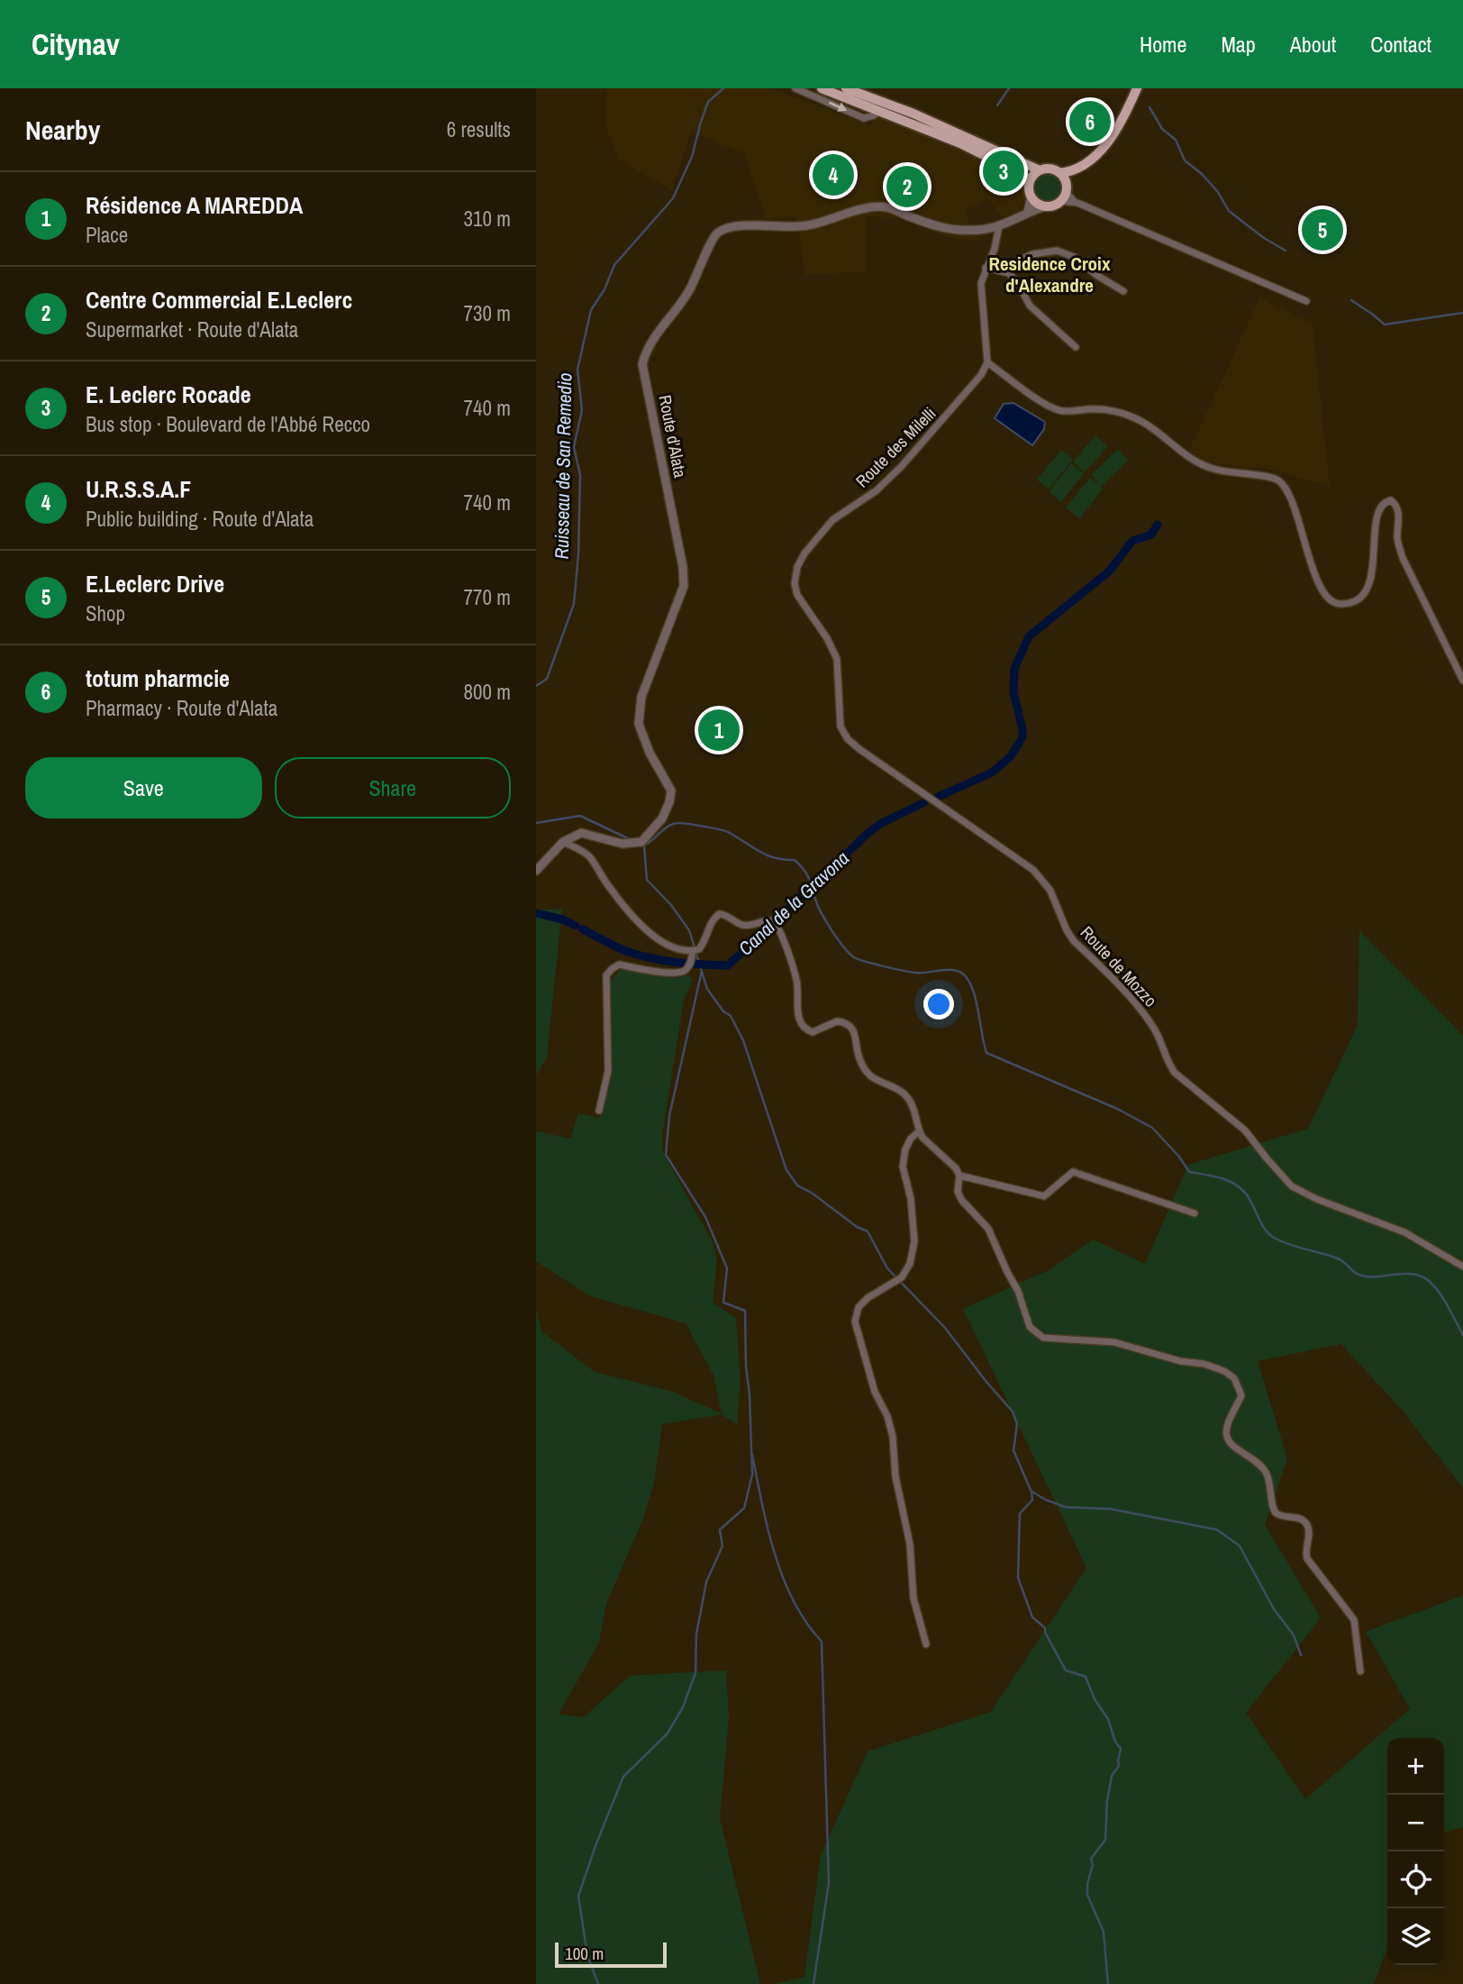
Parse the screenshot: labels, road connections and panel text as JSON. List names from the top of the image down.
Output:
{
  "streets": {
    "street": ["Route d'Alata", "Route des Milelli", "Route de Mozzo"]
  },
  "crossings": [
    ["Route des Milelli", "Route de Mozzo"]
  ],
  "districts": ["Residence Croix d'Alexandre"],
  "water": ["Ruisseau de San Remedio", "Canal de la Gravona"],
  "scale_bar": "100 m",
  "page": {
    "header": "Citynav",
    "nav": [
      "Home",
      "Map",
      "About",
      "Contact"
    ],
    "heading": ["Nearby", "6 results"],
    "pins": [
      "6",
      "3",
      "4",
      "2",
      "5",
      "1"
    ],
    "list": [
      {
        "mark": "1",
        "name": "Résidence A MAREDDA",
        "note": "Place",
        "value": "310 m"
      },
      {
        "mark": "2",
        "name": "Centre Commercial E.Leclerc",
        "note": "Supermarket · Route d'Alata",
        "value": "730 m"
      },
      {
        "mark": "3",
        "name": "E. Leclerc Rocade",
        "note": "Bus stop · Boulevard de l'Abbé Recco",
        "value": "740 m"
      },
      {
        "mark": "4",
        "name": "U.R.S.S.A.F",
        "note": "Public building · Route d'Alata",
        "value": "740 m"
      },
      {
        "mark": "5",
        "name": "E.Leclerc Drive",
        "note": "Shop",
        "value": "770 m"
      },
      {
        "mark": "6",
        "name": "totum pharmcie",
        "note": "Pharmacy · Route d'Alata",
        "value": "800 m"
      }
    ],
    "buttons": ["Save", "Share"],
    "map_buttons": ["+", "−"],
    "scale": "100 m"
  }
}
